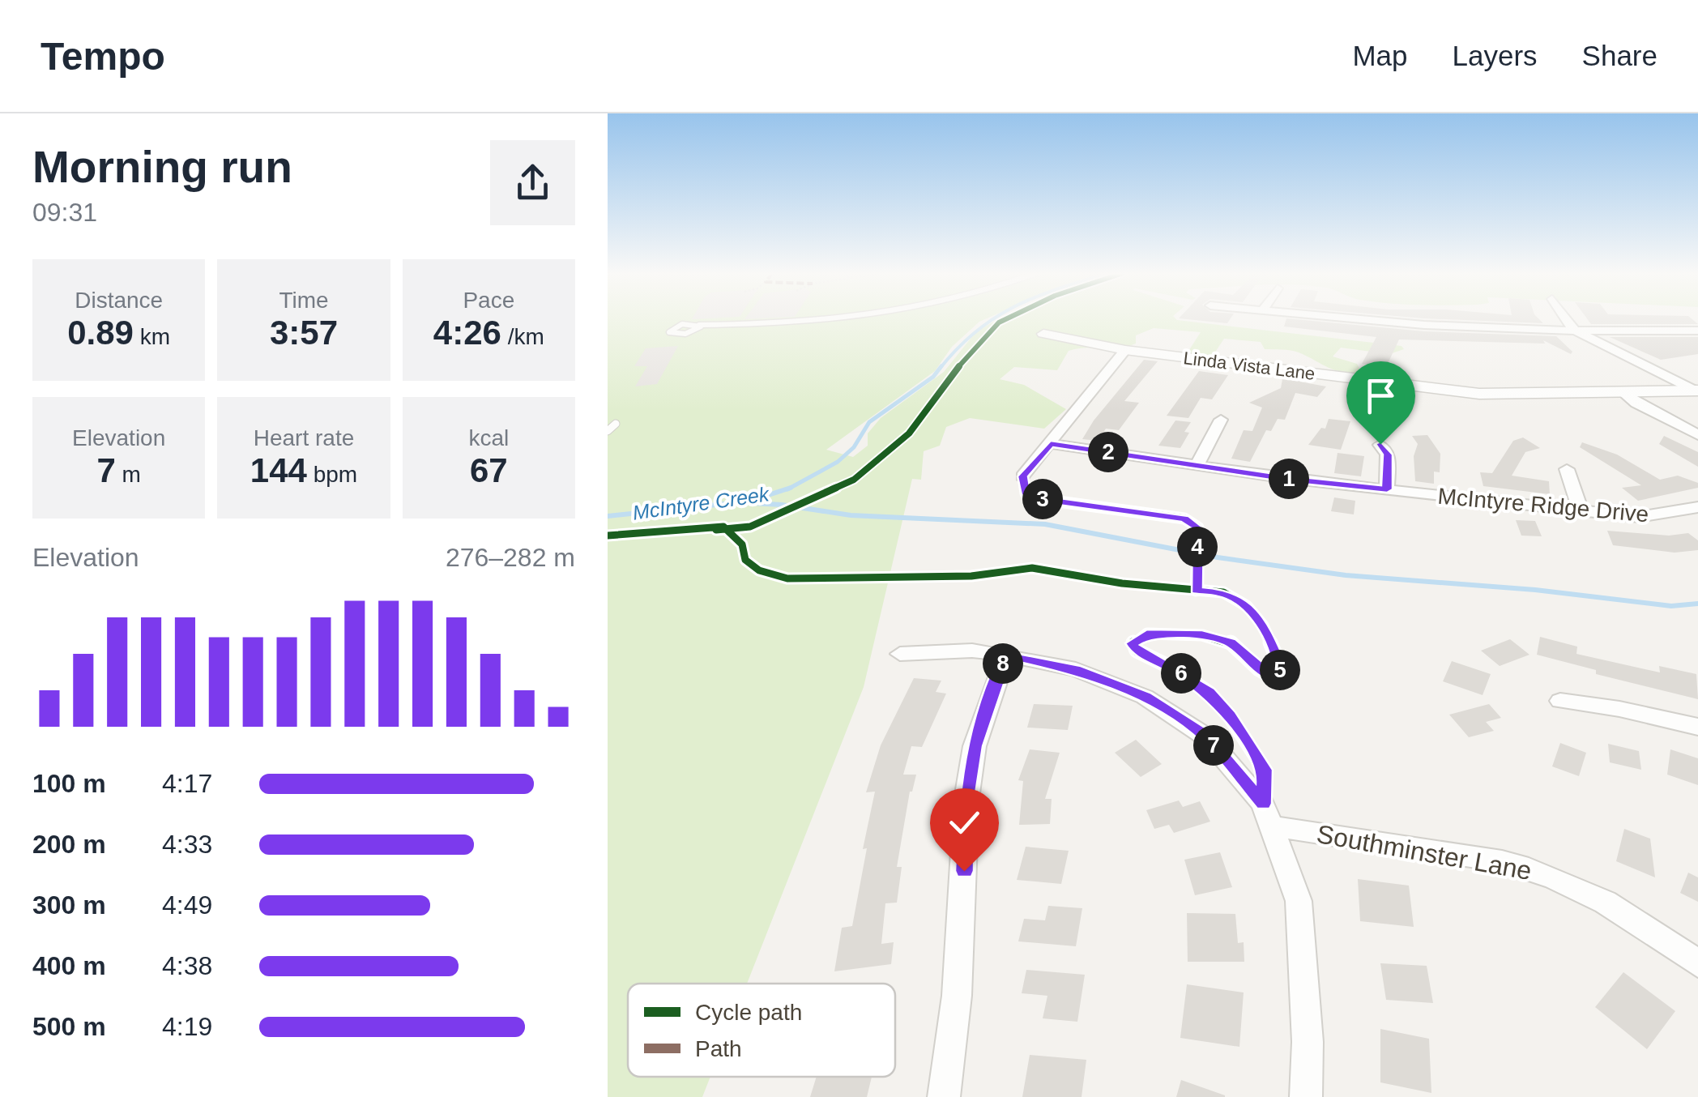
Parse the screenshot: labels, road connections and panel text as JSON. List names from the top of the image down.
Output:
{
  "streets": {
    "street": ["Linda Vista Lane", "McIntyre Ridge Drive", "Southminster Lane"]
  },
  "water": ["McIntyre Creek"],
  "legend": ["Cycle path", "Path"],
  "page": {
    "header": "Tempo",
    "nav": ["Map", "Layers", "Share"],
    "heading": ["Morning run", "09:31"],
    "stats": [
      ["Distance", "0.89 km"],
      ["Time", "3:57"],
      ["Pace", "4:26 /km"],
      ["Elevation", "7 m"],
      ["Heart rate", "144 bpm"],
      ["kcal", "67"]
    ],
    "pins": [
      "2",
      "1",
      "3",
      "4",
      "8",
      "5",
      "6",
      "7"
    ],
    "chart": ["Elevation", "276–282 m"],
    "list": [
      {
        "name": "100 m",
        "note": "4:17"
      },
      {
        "name": "200 m",
        "note": "4:33"
      },
      {
        "name": "300 m",
        "note": "4:49"
      },
      {
        "name": "400 m",
        "note": "4:38"
      },
      {
        "name": "500 m",
        "note": "4:19"
      }
    ]
  }
}
